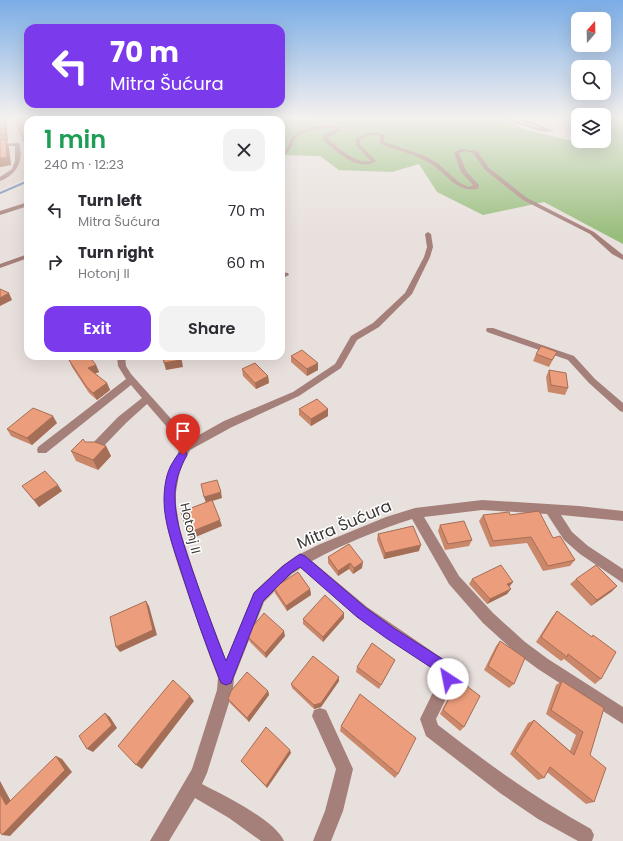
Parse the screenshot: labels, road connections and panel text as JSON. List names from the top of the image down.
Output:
{
  "streets": {
    "street": ["Mitra Šućura", "Hotonj II"]
  },
  "crossings": [
    ["Mitra Šućura", "Hotonj II"]
  ],
  "north": "top",
  "page": {
    "turn": ["70 m", "Mitra Šućura"],
    "heading": ["1 min", "240 m · 12:23"],
    "list": [
      {
        "name": "Turn left",
        "note": "Mitra Šućura",
        "value": "70 m"
      },
      {
        "name": "Turn right",
        "note": "Hotonj II",
        "value": "60 m"
      }
    ],
    "buttons": ["Exit", "Share"]
  }
}
